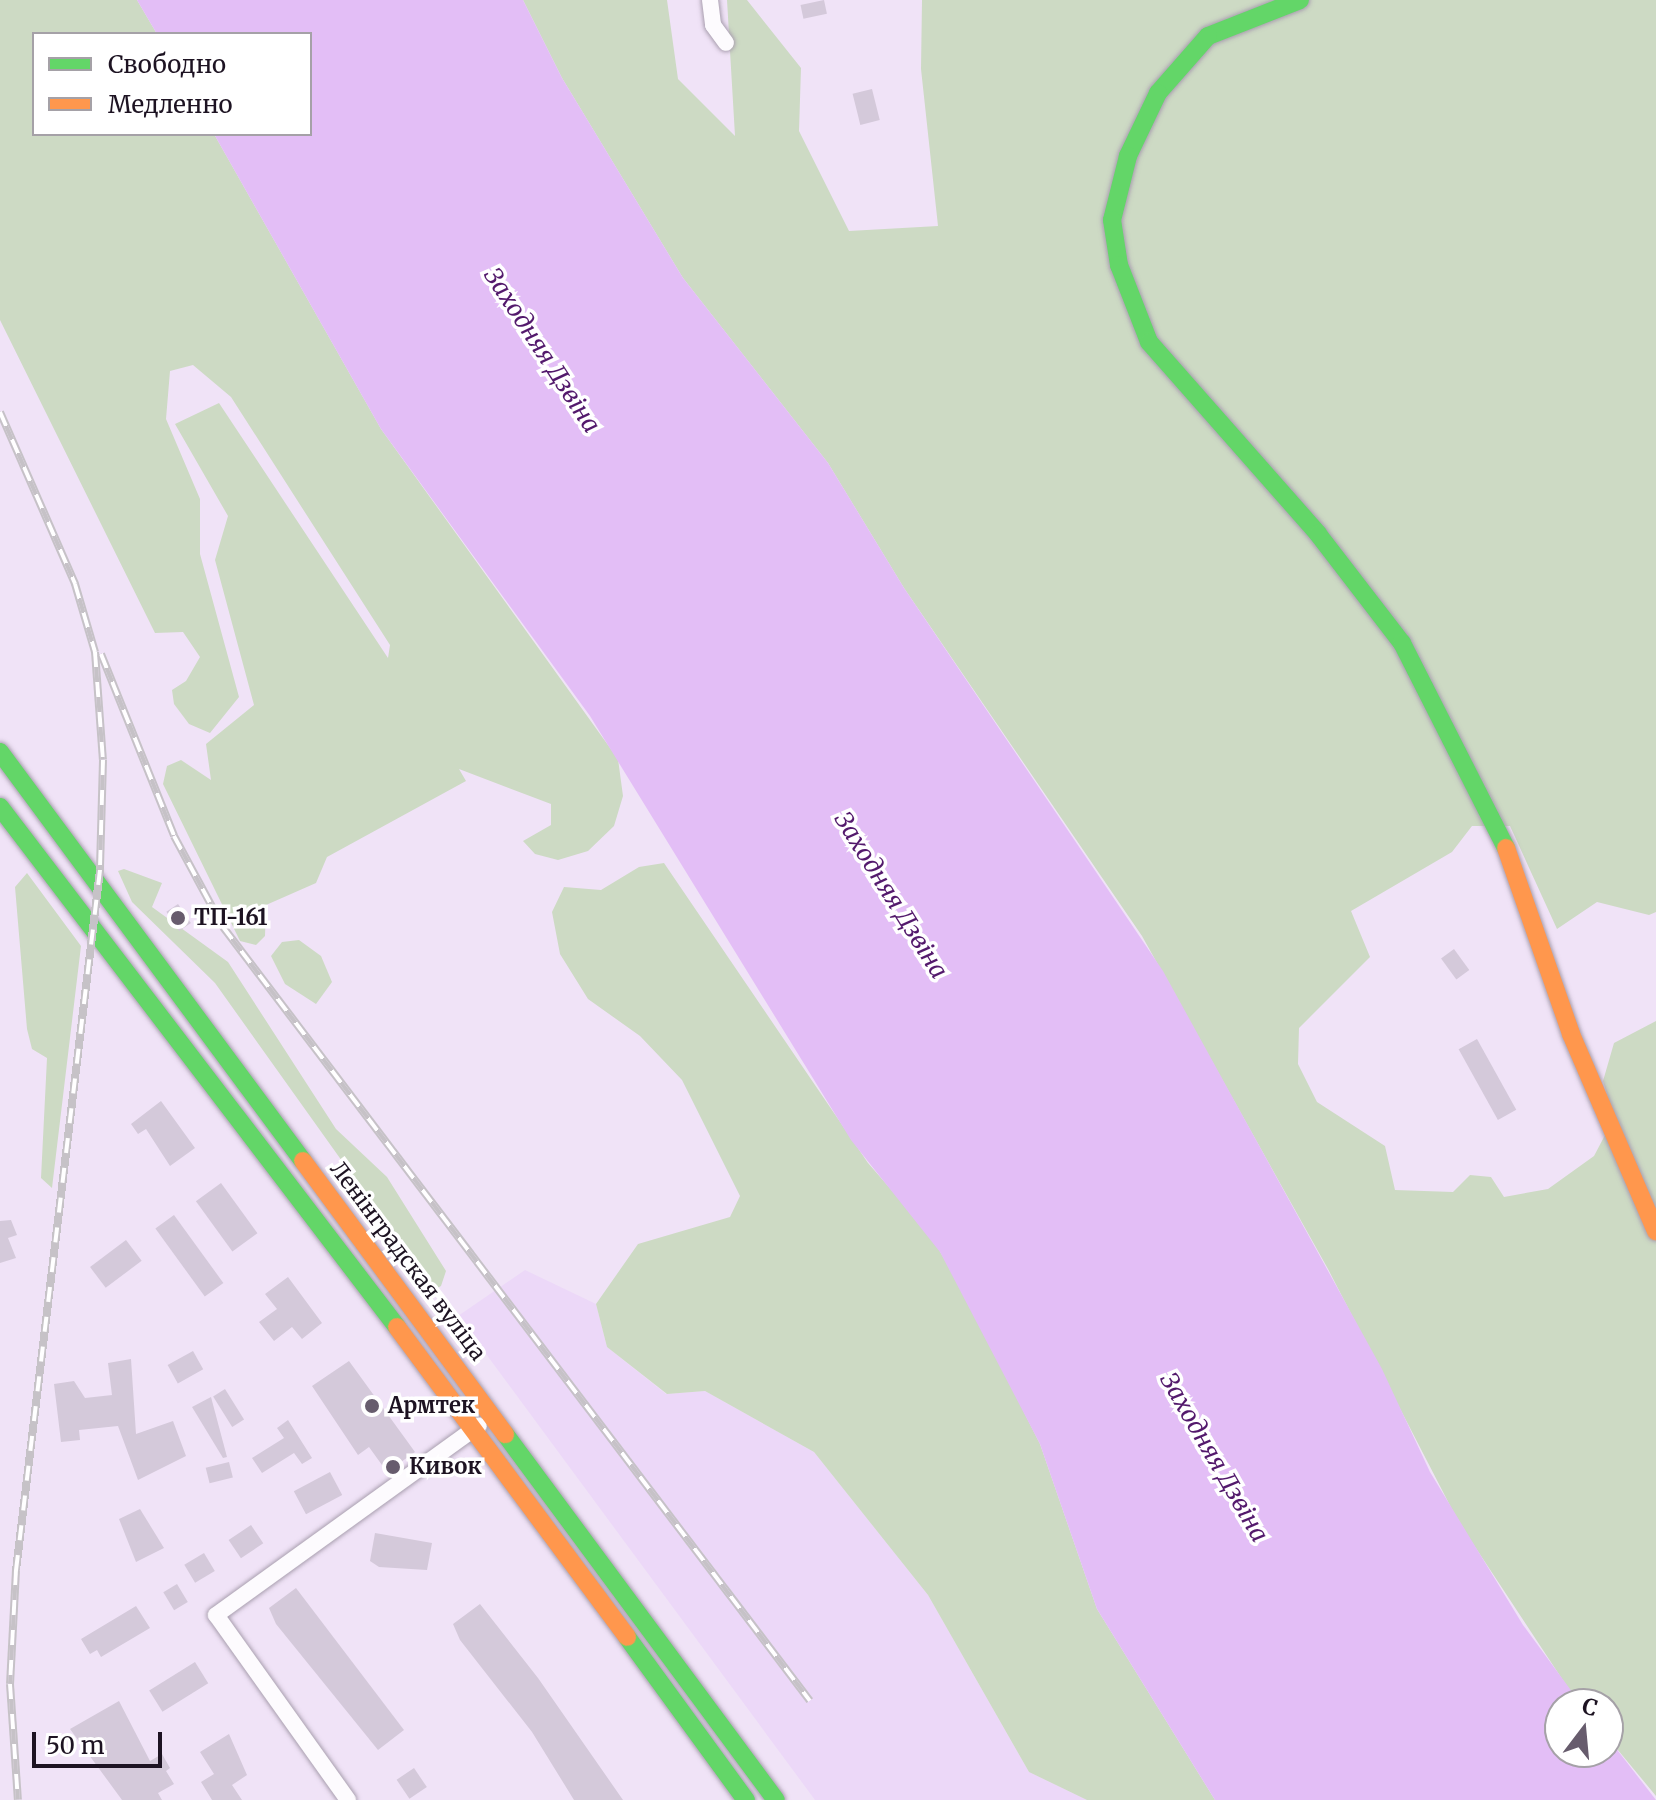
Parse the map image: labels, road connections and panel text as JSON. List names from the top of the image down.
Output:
{
  "streets": {
    "main road": ["Ленінградская вуліца"]
  },
  "water": ["Заходняя Дзвіна"],
  "places": ["ТП-161", "Армтек", "Кивок"],
  "legend": ["Свободно", "Медленно"],
  "scale_bar": "50 m",
  "north": "top"
}
